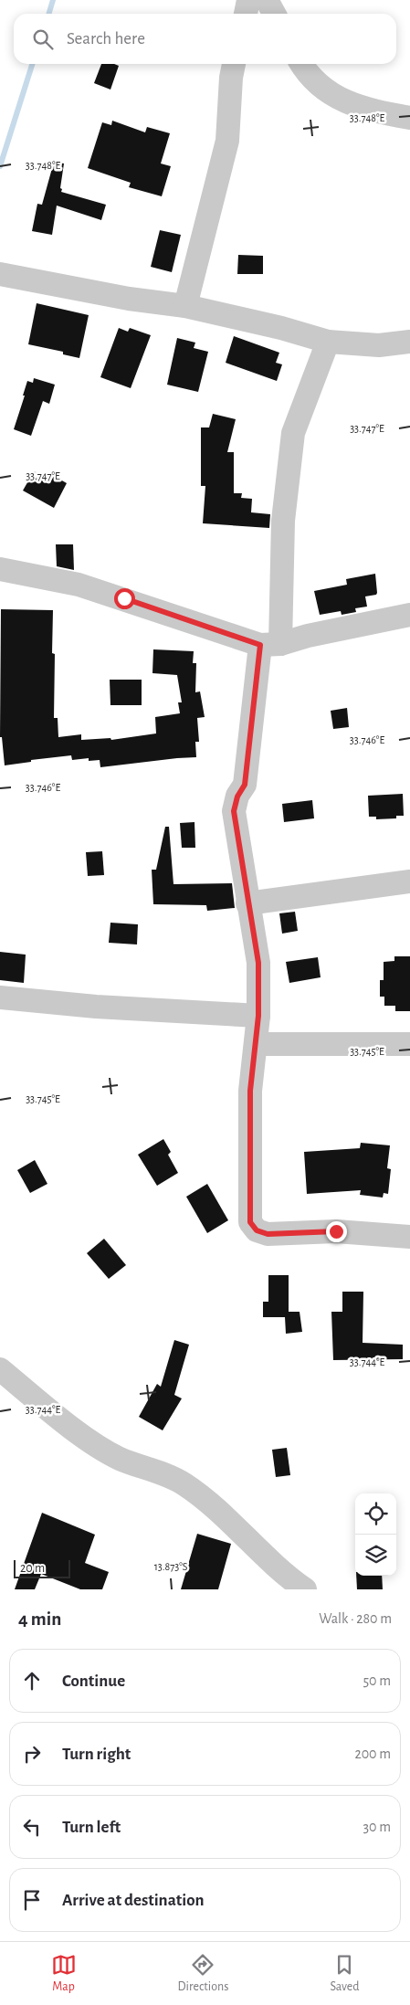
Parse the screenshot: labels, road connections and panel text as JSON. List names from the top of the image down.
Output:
{
  "scale_bar": "20 m",
  "page": {
    "search": "Search here",
    "scale": "20 m",
    "heading": ["4 min", "Walk · 280 m"],
    "list": [
      ["Continue", "50 m"],
      ["Turn right", "200 m"],
      ["Turn left", "30 m"],
      "Arrive at destination"
    ],
    "nav": ["Map", "Directions", "Saved"]
  },
  "coordinates": [
    "33.748°E",
    "33.747°E",
    "33.746°E",
    "33.745°E",
    "33.744°E",
    "13.873°S"
  ]
}
